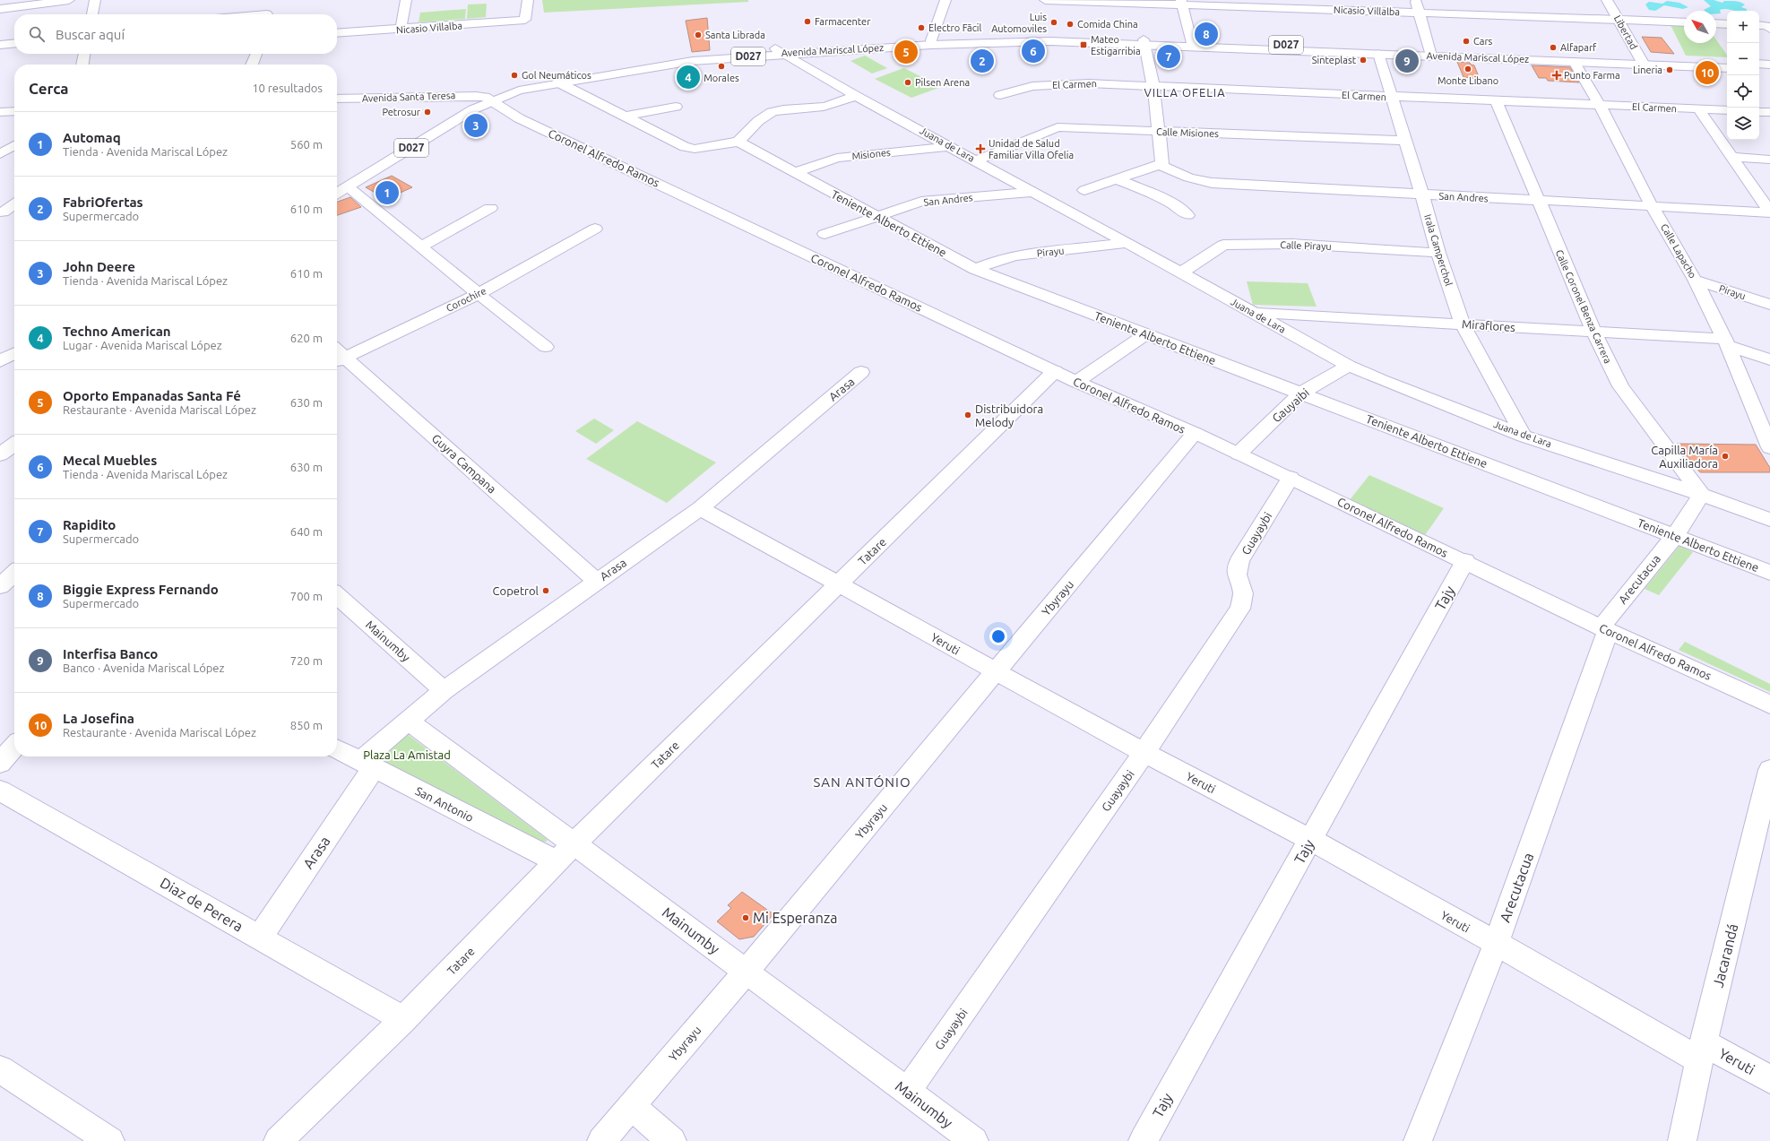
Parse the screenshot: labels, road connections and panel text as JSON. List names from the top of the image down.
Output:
{
  "streets": {
    "main road": [
      "Nicasio Villalba",
      "Libertad",
      "D027",
      "Avenida Mariscal López",
      "El Carmen",
      "Avenida Santa Teresa",
      "Calle Misiones",
      "Juana de Lara",
      "Misiones",
      "Coronel Alfredo Ramos",
      "San Andres",
      "Teniente Alberto Ettiene",
      "Calle Pirayu",
      "Irala Camperchol",
      "Calle Lapacho",
      "Pirayu",
      "Corochire",
      "Calle Coronel Benza Carrera",
      "Miraflores",
      "Arasa",
      "Gauyaibi",
      "Guyra Campana",
      "Guayaybi",
      "Tatare",
      "Arecutacua",
      "Ybyrayu",
      "Tajy",
      "Mainumby",
      "Yeruti",
      "San Antonio",
      "Diaz de Perera",
      "Jacarandá"
    ]
  },
  "crossings": [
    ["Nicasio Villalba", "Libertad"],
    ["Libertad", "Avenida Mariscal López"],
    ["Avenida Mariscal López", "Avenida Santa Teresa"],
    ["Avenida Mariscal López", "Juana de Lara"],
    ["Avenida Mariscal López", "Coronel Alfredo Ramos"],
    ["Avenida Mariscal López", "Irala Camperchol"],
    ["Avenida Mariscal López", "Calle Lapacho"],
    ["El Carmen", "Irala Camperchol"],
    ["El Carmen", "Calle Lapacho"],
    ["El Carmen", "Calle Coronel Benza Carrera"],
    ["Avenida Santa Teresa", "Coronel Alfredo Ramos"],
    ["Calle Misiones", "Juana de Lara"],
    ["Calle Misiones", "Irala Camperchol"],
    ["Juana de Lara", "Misiones"],
    ["Juana de Lara", "San Andres"],
    ["Juana de Lara", "Calle Pirayu"],
    ["Juana de Lara", "Irala Camperchol"],
    ["Juana de Lara", "Pirayu"],
    ["Juana de Lara", "Calle Coronel Benza Carrera"],
    ["Juana de Lara", "Miraflores"],
    ["Juana de Lara", "Gauyaibi"],
    ["Juana de Lara", "Arecutacua"],
    ["Misiones", "Teniente Alberto Ettiene"],
    ["Coronel Alfredo Ramos", "Gauyaibi"],
    ["Coronel Alfredo Ramos", "Guayaybi"],
    ["Coronel Alfredo Ramos", "Tatare"],
    ["Coronel Alfredo Ramos", "Arecutacua"],
    ["Coronel Alfredo Ramos", "Ybyrayu"],
    ["Coronel Alfredo Ramos", "Tajy"],
    ["San Andres", "Teniente Alberto Ettiene"],
    ["San Andres", "Irala Camperchol"],
    ["San Andres", "Calle Lapacho"],
    ["San Andres", "Calle Coronel Benza Carrera"],
    ["Teniente Alberto Ettiene", "Pirayu"],
    ["Teniente Alberto Ettiene", "Gauyaibi"],
    ["Teniente Alberto Ettiene", "Arecutacua"],
    ["Calle Pirayu", "Irala Camperchol"],
    ["Irala Camperchol", "Miraflores"],
    ["Calle Lapacho", "Pirayu"],
    ["Calle Lapacho", "Miraflores"],
    ["Corochire", "Guyra Campana"],
    ["Calle Coronel Benza Carrera", "Miraflores"],
    ["Calle Coronel Benza Carrera", "Arecutacua"],
    ["Arasa", "Guyra Campana"],
    ["Arasa", "Mainumby"],
    ["Arasa", "Yeruti"],
    ["Arasa", "San Antonio"],
    ["Arasa", "Diaz de Perera"],
    ["Guayaybi", "Mainumby"],
    ["Guayaybi", "Yeruti"],
    ["Tatare", "Mainumby"],
    ["Tatare", "Yeruti"],
    ["Tatare", "San Antonio"],
    ["Tatare", "Diaz de Perera"],
    ["Arecutacua", "Yeruti"],
    ["Ybyrayu", "Mainumby"],
    ["Ybyrayu", "Yeruti"],
    ["Tajy", "Yeruti"],
    ["Mainumby", "San Antonio"],
    ["Yeruti", "Jacarandá"]
  ],
  "districts": ["VILLA OFELIA", "SAN ANTÓNIO"],
  "parks": ["Plaza La Amistad"],
  "places": {
    "other": [
      "Farmacenter",
      "Luis Automoviles",
      "Comida China",
      "Electro Fãcil",
      "Santa Librada",
      "Cars",
      "Alfaparf",
      "Sinteplast",
      "Morales",
      "Monte Libano",
      "Lineria",
      "Gol Neumáticos",
      "Pilsen Arena",
      "Petrosur",
      "Distribuidora Melody",
      "Capilla María Auxiliadora",
      "Copetrol",
      "Mi Esperanza"
    ],
    "transit": ["Mateo Estigarribia"],
    "health": ["Punto Farma", "Unidad de Salud Familiar Villa Ofelia"]
  },
  "north": "top left",
  "page": {
    "map_buttons": ["+", "−"],
    "search": "Buscar aquí",
    "pins": [
      "8",
      "6",
      "5",
      "7",
      "2",
      "9",
      "10",
      "4",
      "3",
      "1"
    ],
    "heading": ["Cerca", "10 resultados"],
    "list": [
      {
        "mark": "1",
        "name": "Automaq",
        "note": "Tienda · Avenida Mariscal López",
        "value": "560 m"
      },
      {
        "mark": "2",
        "name": "FabriOfertas",
        "note": "Supermercado",
        "value": "610 m"
      },
      {
        "mark": "3",
        "name": "John Deere",
        "note": "Tienda · Avenida Mariscal López",
        "value": "610 m"
      },
      {
        "mark": "4",
        "name": "Techno American",
        "note": "Lugar · Avenida Mariscal López",
        "value": "620 m"
      },
      {
        "mark": "5",
        "name": "Oporto Empanadas Santa Fé",
        "note": "Restaurante · Avenida Mariscal López",
        "value": "630 m"
      },
      {
        "mark": "6",
        "name": "Mecal Muebles",
        "note": "Tienda · Avenida Mariscal López",
        "value": "630 m"
      },
      {
        "mark": "7",
        "name": "Rapidito",
        "note": "Supermercado",
        "value": "640 m"
      },
      {
        "mark": "8",
        "name": "Biggie Express Fernando",
        "note": "Supermercado",
        "value": "700 m"
      },
      {
        "mark": "9",
        "name": "Interfisa Banco",
        "note": "Banco · Avenida Mariscal López",
        "value": "720 m"
      },
      {
        "mark": "10",
        "name": "La Josefina",
        "note": "Restaurante · Avenida Mariscal López",
        "value": "850 m"
      }
    ]
  }
}
